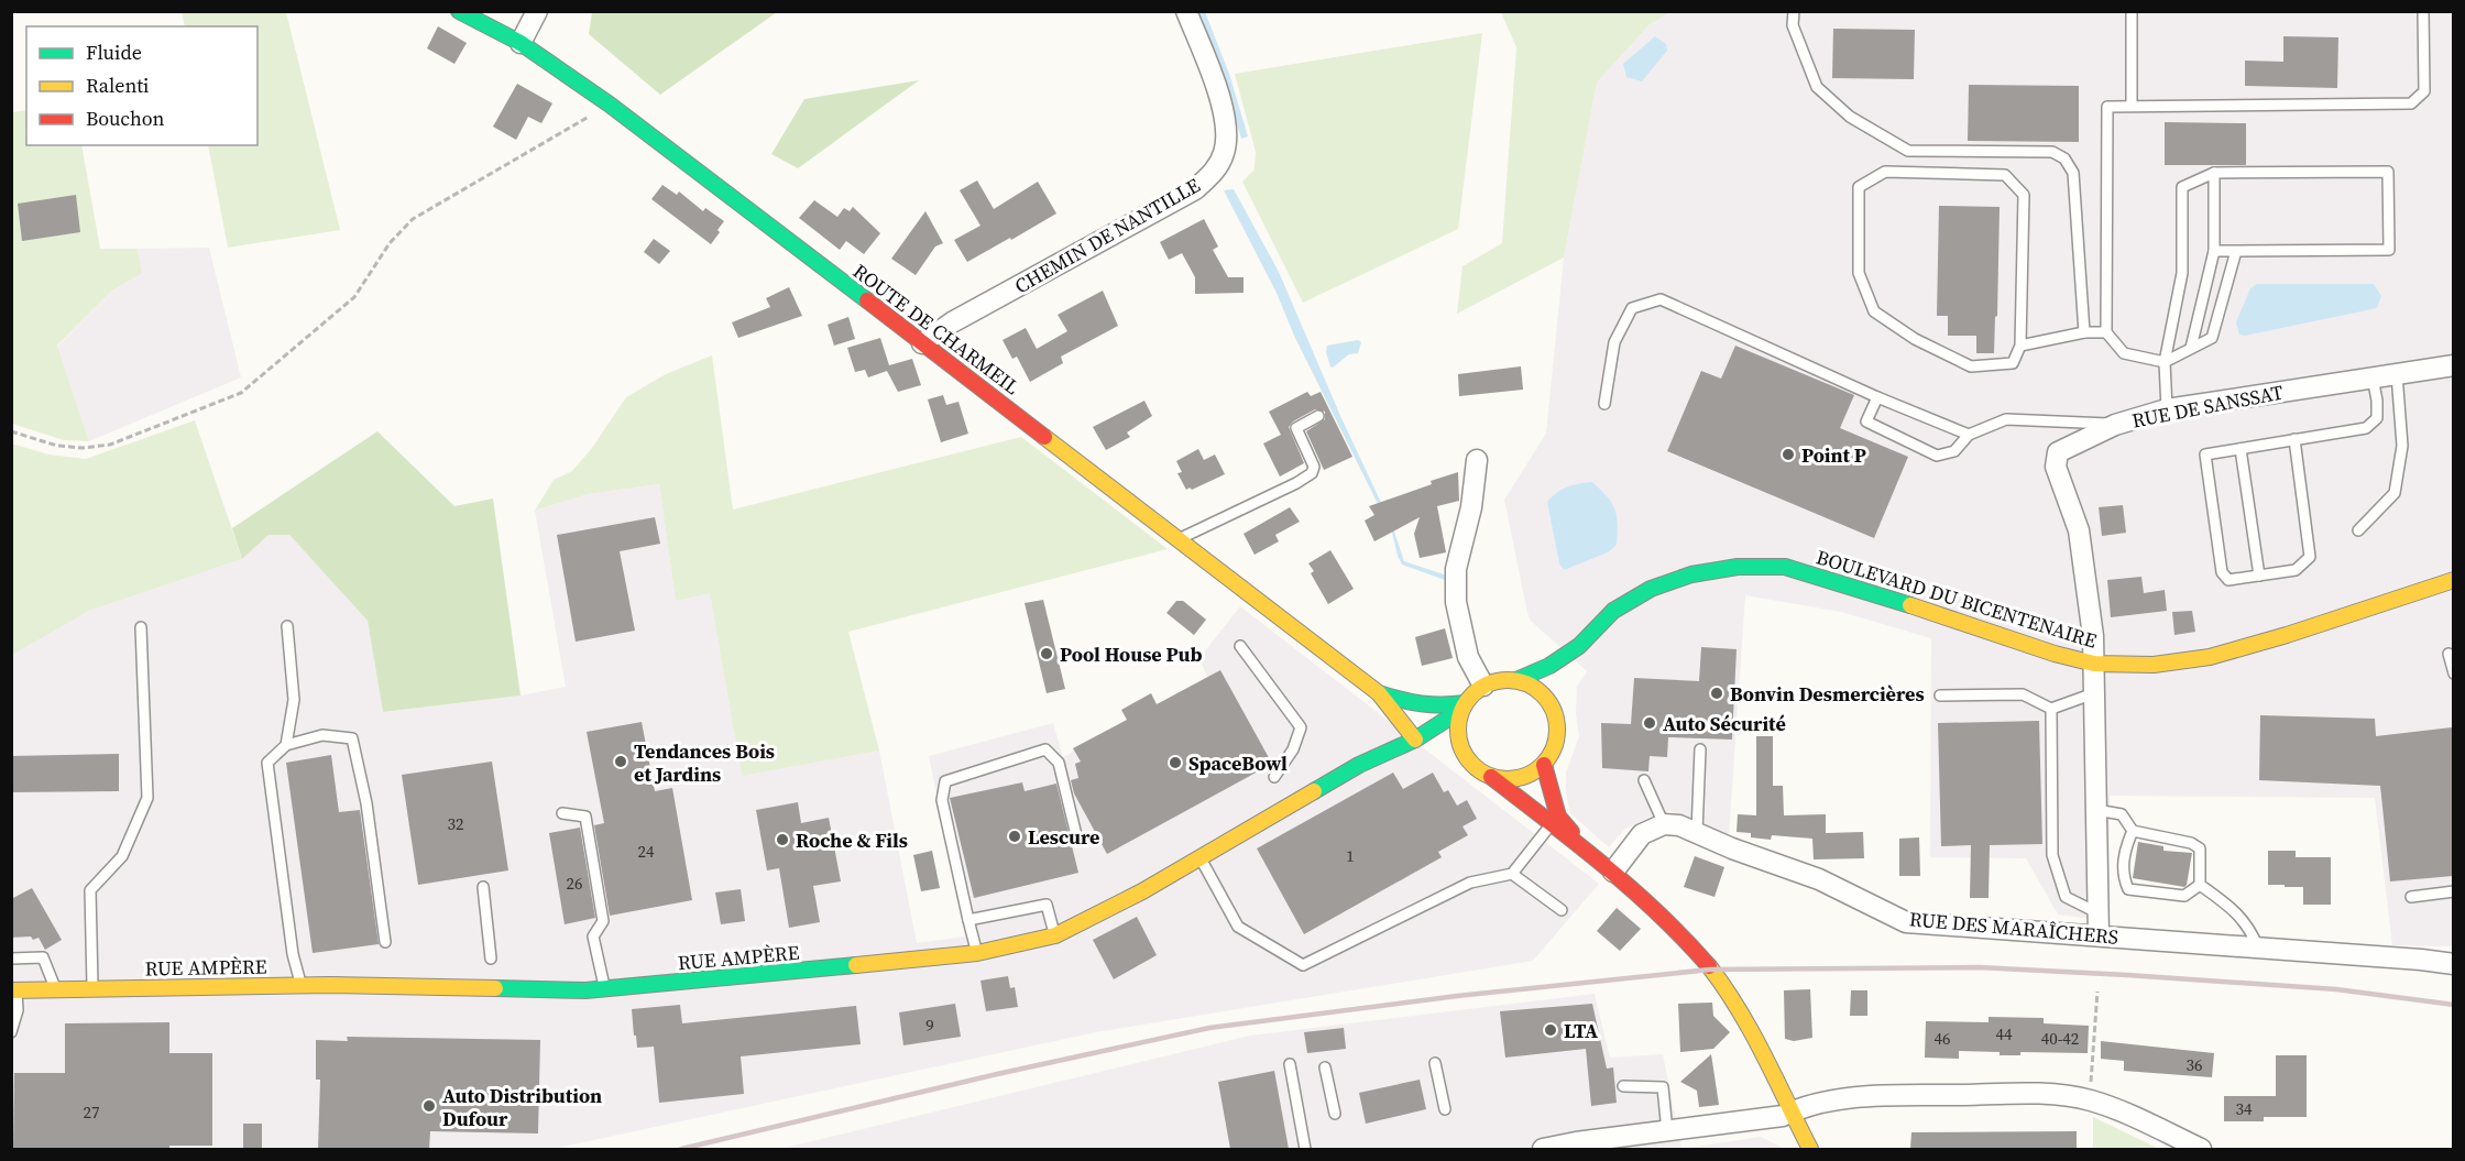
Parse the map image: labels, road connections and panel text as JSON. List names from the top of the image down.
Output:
{
  "streets": {
    "main road": ["ROUTE DE CHARMEIL", "BOULEVARD DU BICENTENAIRE", "RUE AMPÈRE"],
    "street": ["CHEMIN DE NANTILLE", "RUE DE SANSSAT", "RUE DES MARAÎCHERS"]
  },
  "crossings": [
    ["CHEMIN DE NANTILLE", "ROUTE DE CHARMEIL"],
    ["ROUTE DE CHARMEIL", "BOULEVARD DU BICENTENAIRE"],
    ["ROUTE DE CHARMEIL", "RUE AMPÈRE"],
    ["RUE DE SANSSAT", "BOULEVARD DU BICENTENAIRE"],
    ["RUE DE SANSSAT", "RUE DES MARAÎCHERS"],
    ["BOULEVARD DU BICENTENAIRE", "RUE AMPÈRE"]
  ],
  "places": [
    "Point P",
    "Pool House Pub",
    "Bonvin Desmercières",
    "Auto Sécurité",
    "Tendances Bois et Jardins",
    "SpaceBowl",
    "Lescure",
    "Roche & Fils",
    "LTA",
    "Auto Distribution Dufour"
  ],
  "house_numbers": [
    "32",
    "24",
    "1",
    "26",
    "9",
    "44",
    "46",
    "40-42",
    "36",
    "34",
    "27"
  ],
  "legend": ["Fluide", "Ralenti", "Bouchon"]
}
